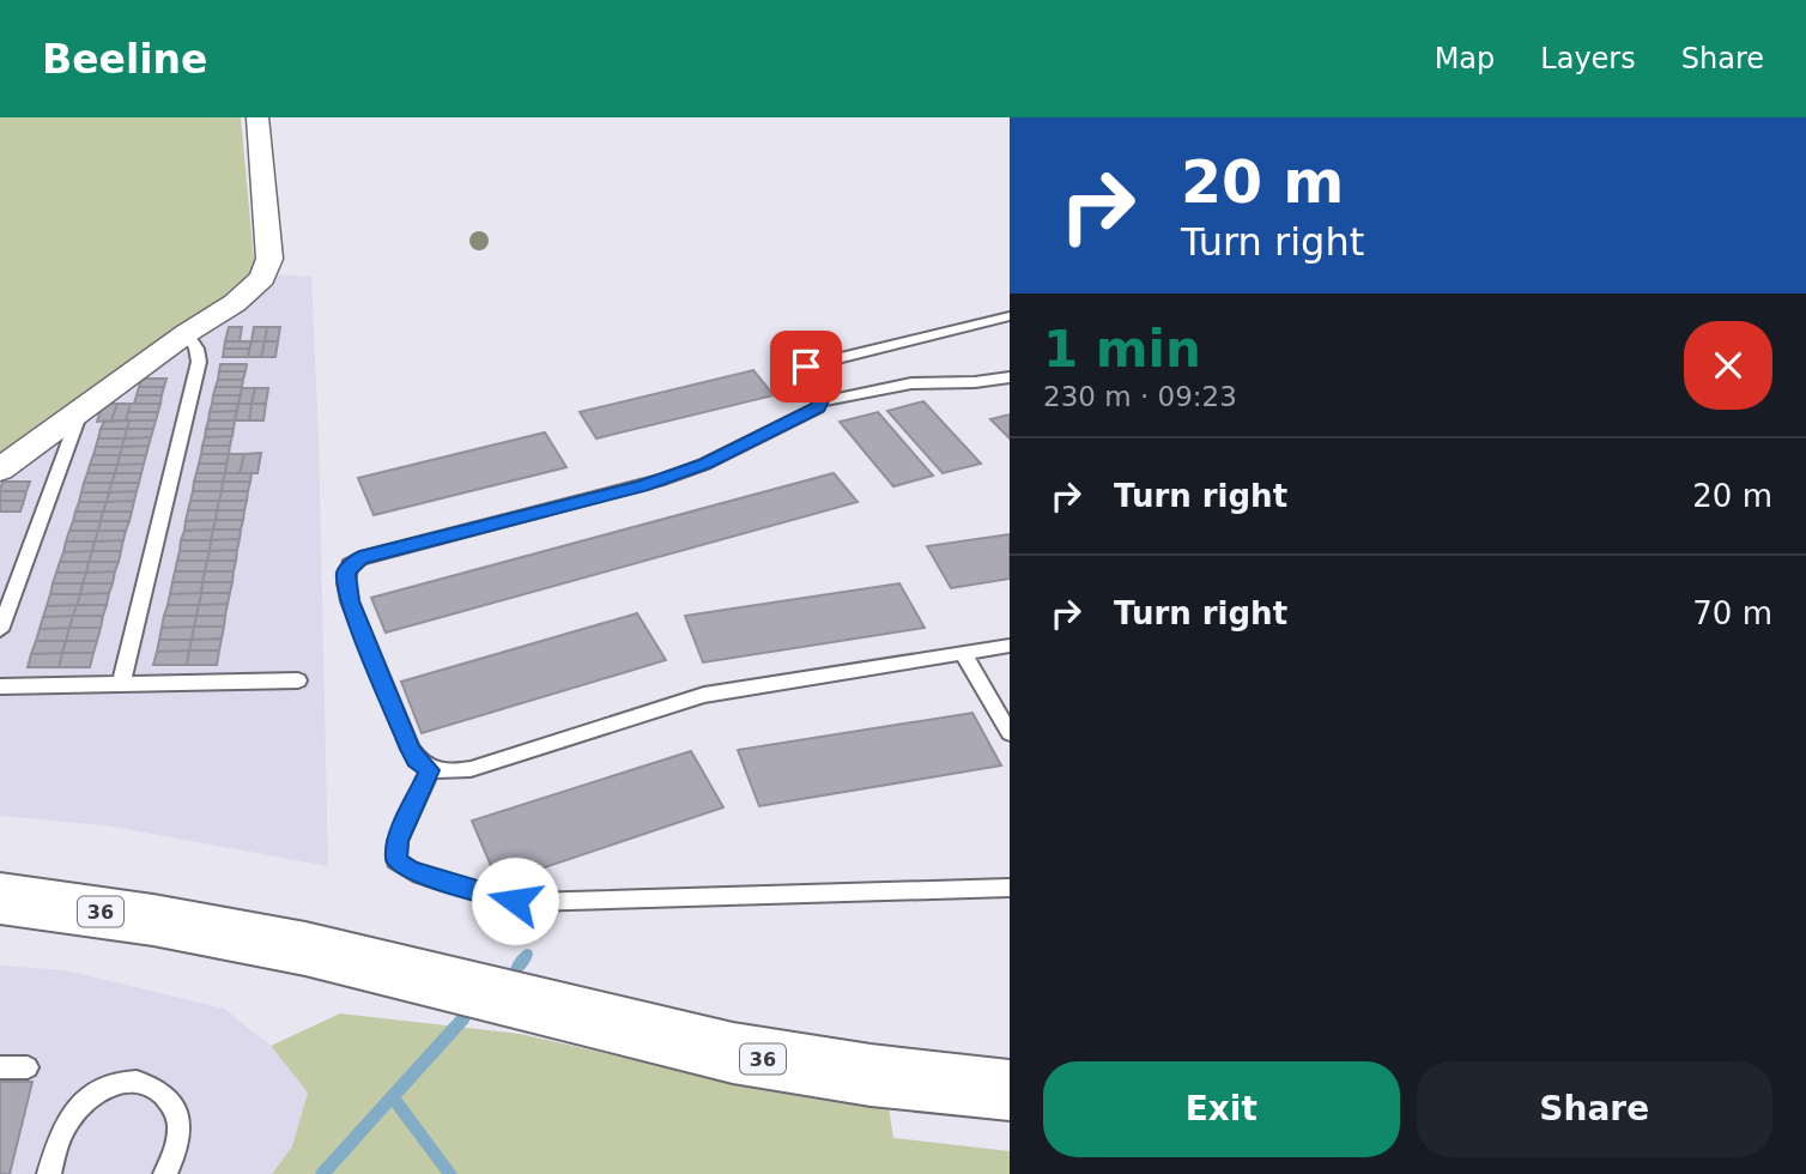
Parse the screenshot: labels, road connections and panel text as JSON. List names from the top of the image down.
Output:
{
  "streets": {
    "main road": ["36"]
  },
  "page": {
    "header": "Beeline",
    "nav": ["Map", "Layers", "Share"],
    "turn": ["20 m", "Turn right"],
    "heading": ["1 min", "230 m · 09:23"],
    "list": [
      {
        "name": "Turn right",
        "value": "20 m"
      },
      {
        "name": "Turn right",
        "value": "70 m"
      }
    ],
    "buttons": ["Exit", "Share"]
  }
}
